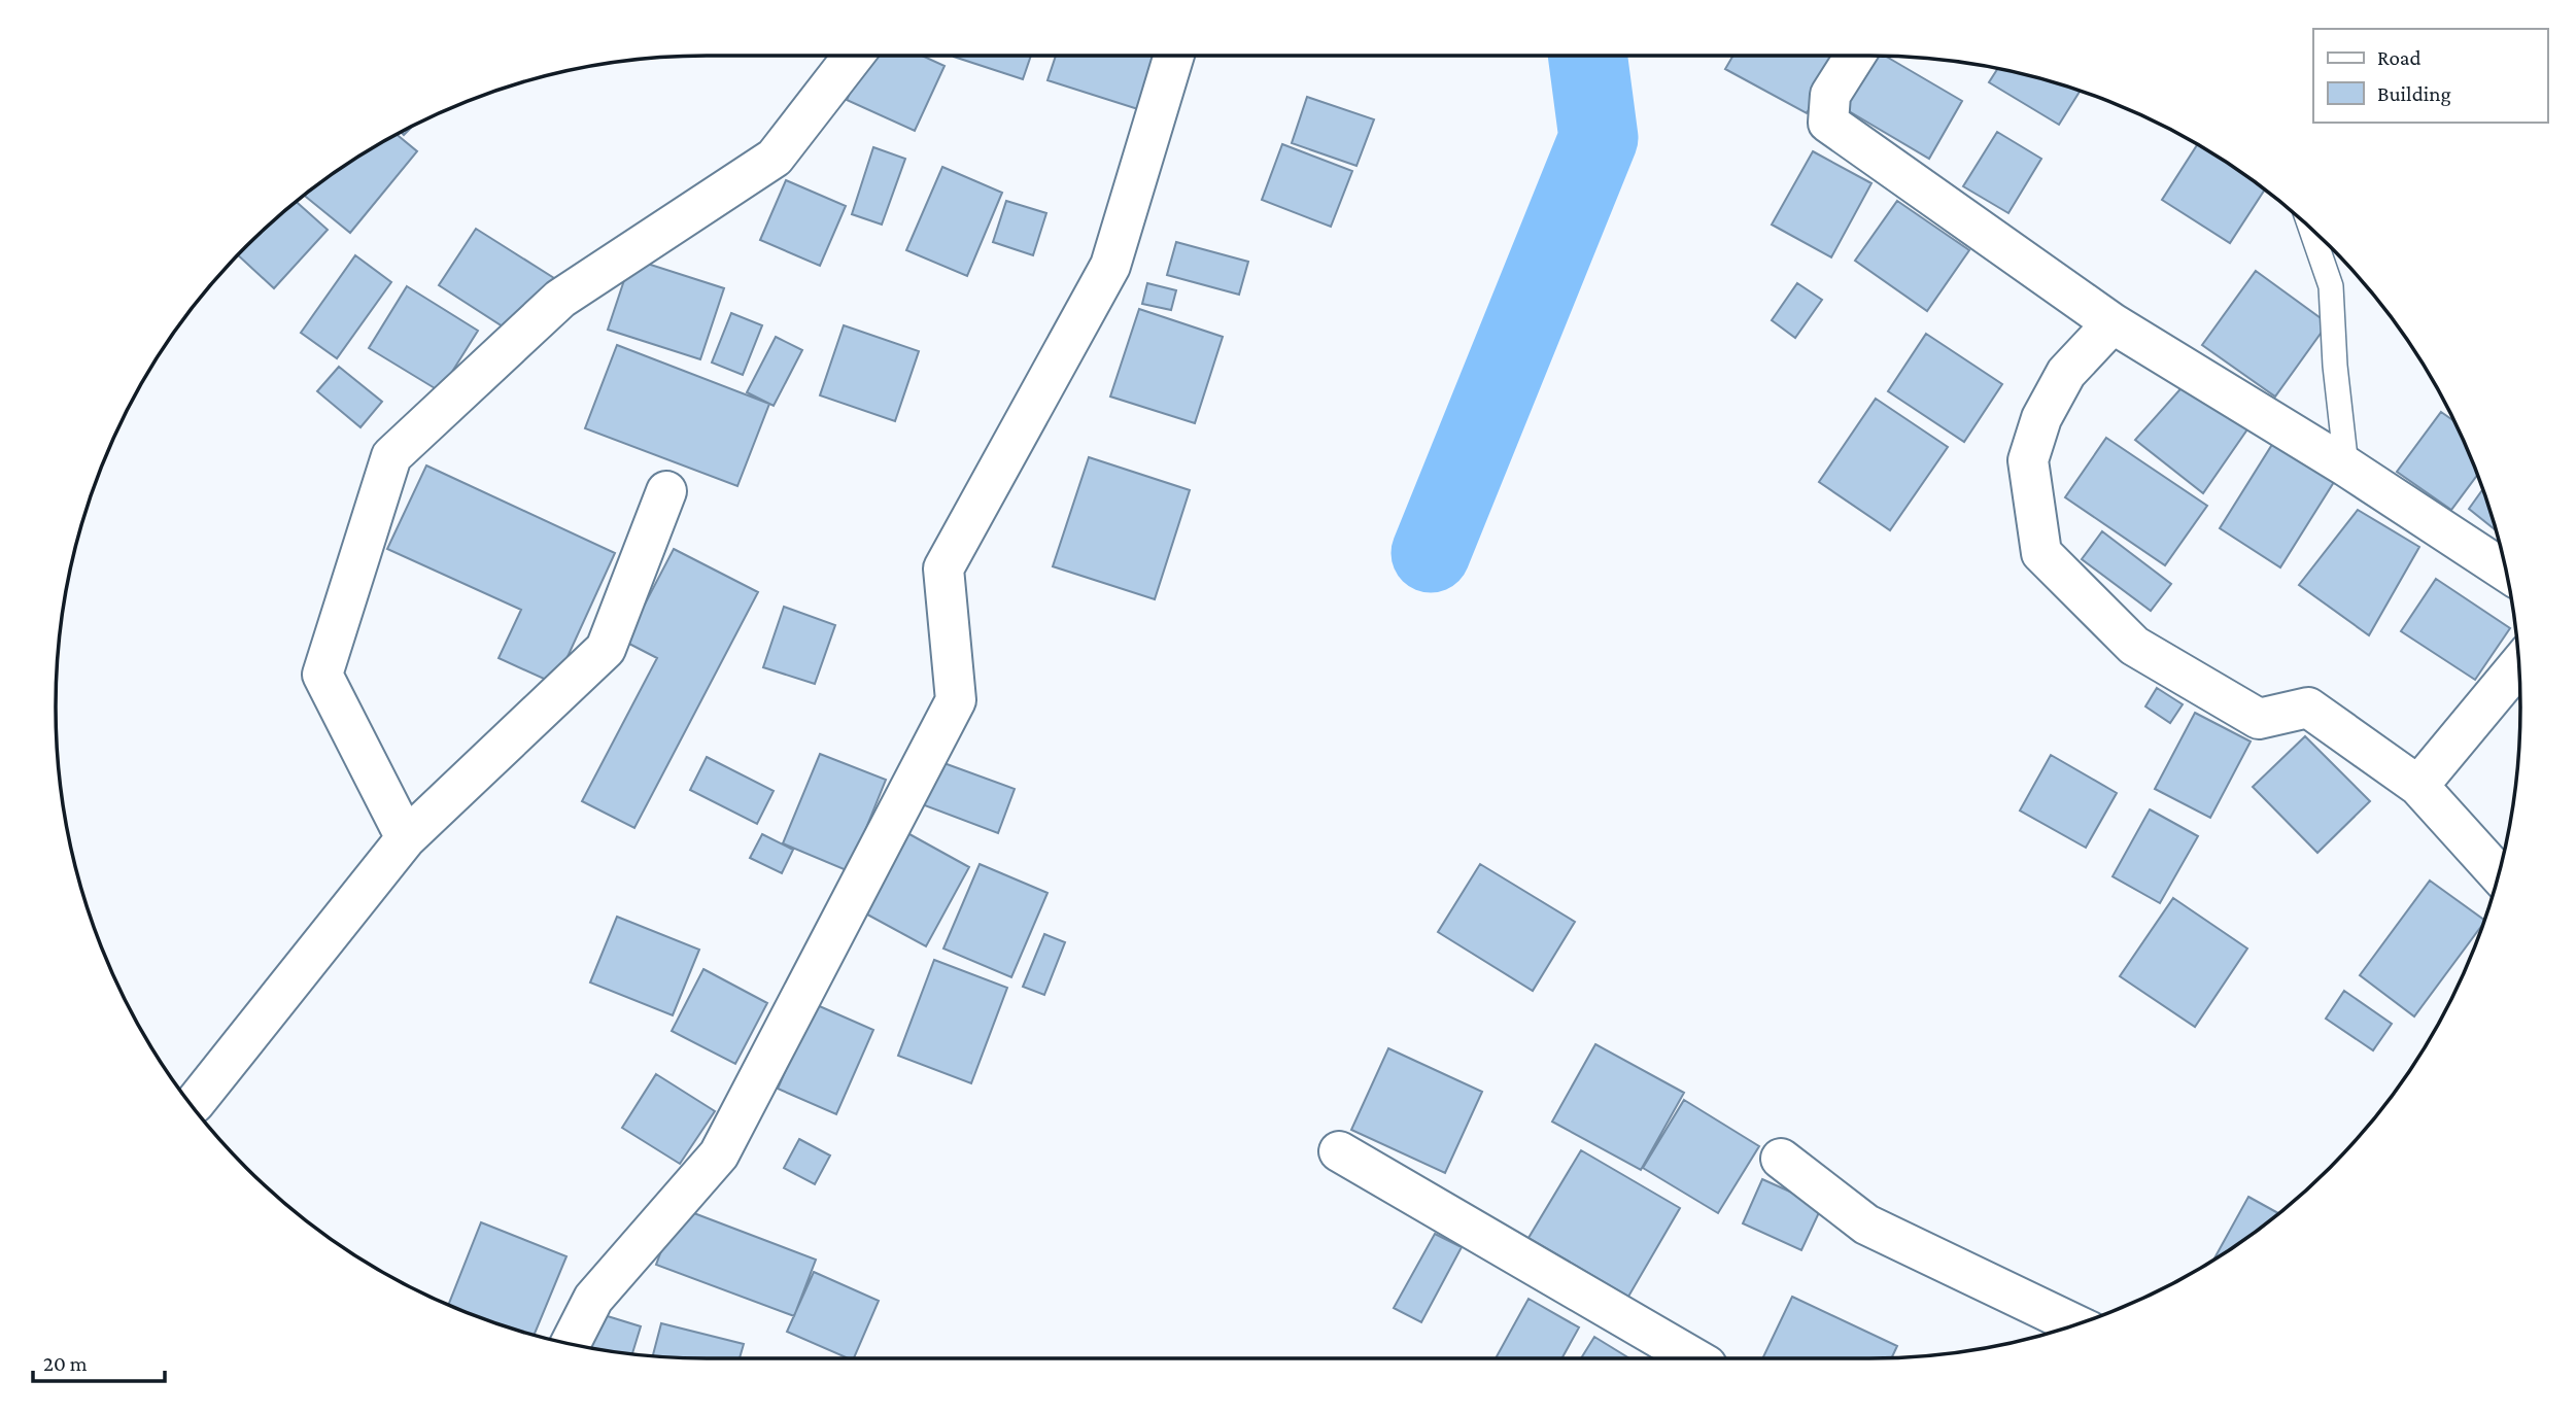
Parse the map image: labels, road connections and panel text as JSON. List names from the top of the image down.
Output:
{
  "legend": ["Road", "Building"],
  "scale_bar": "20 m"
}
